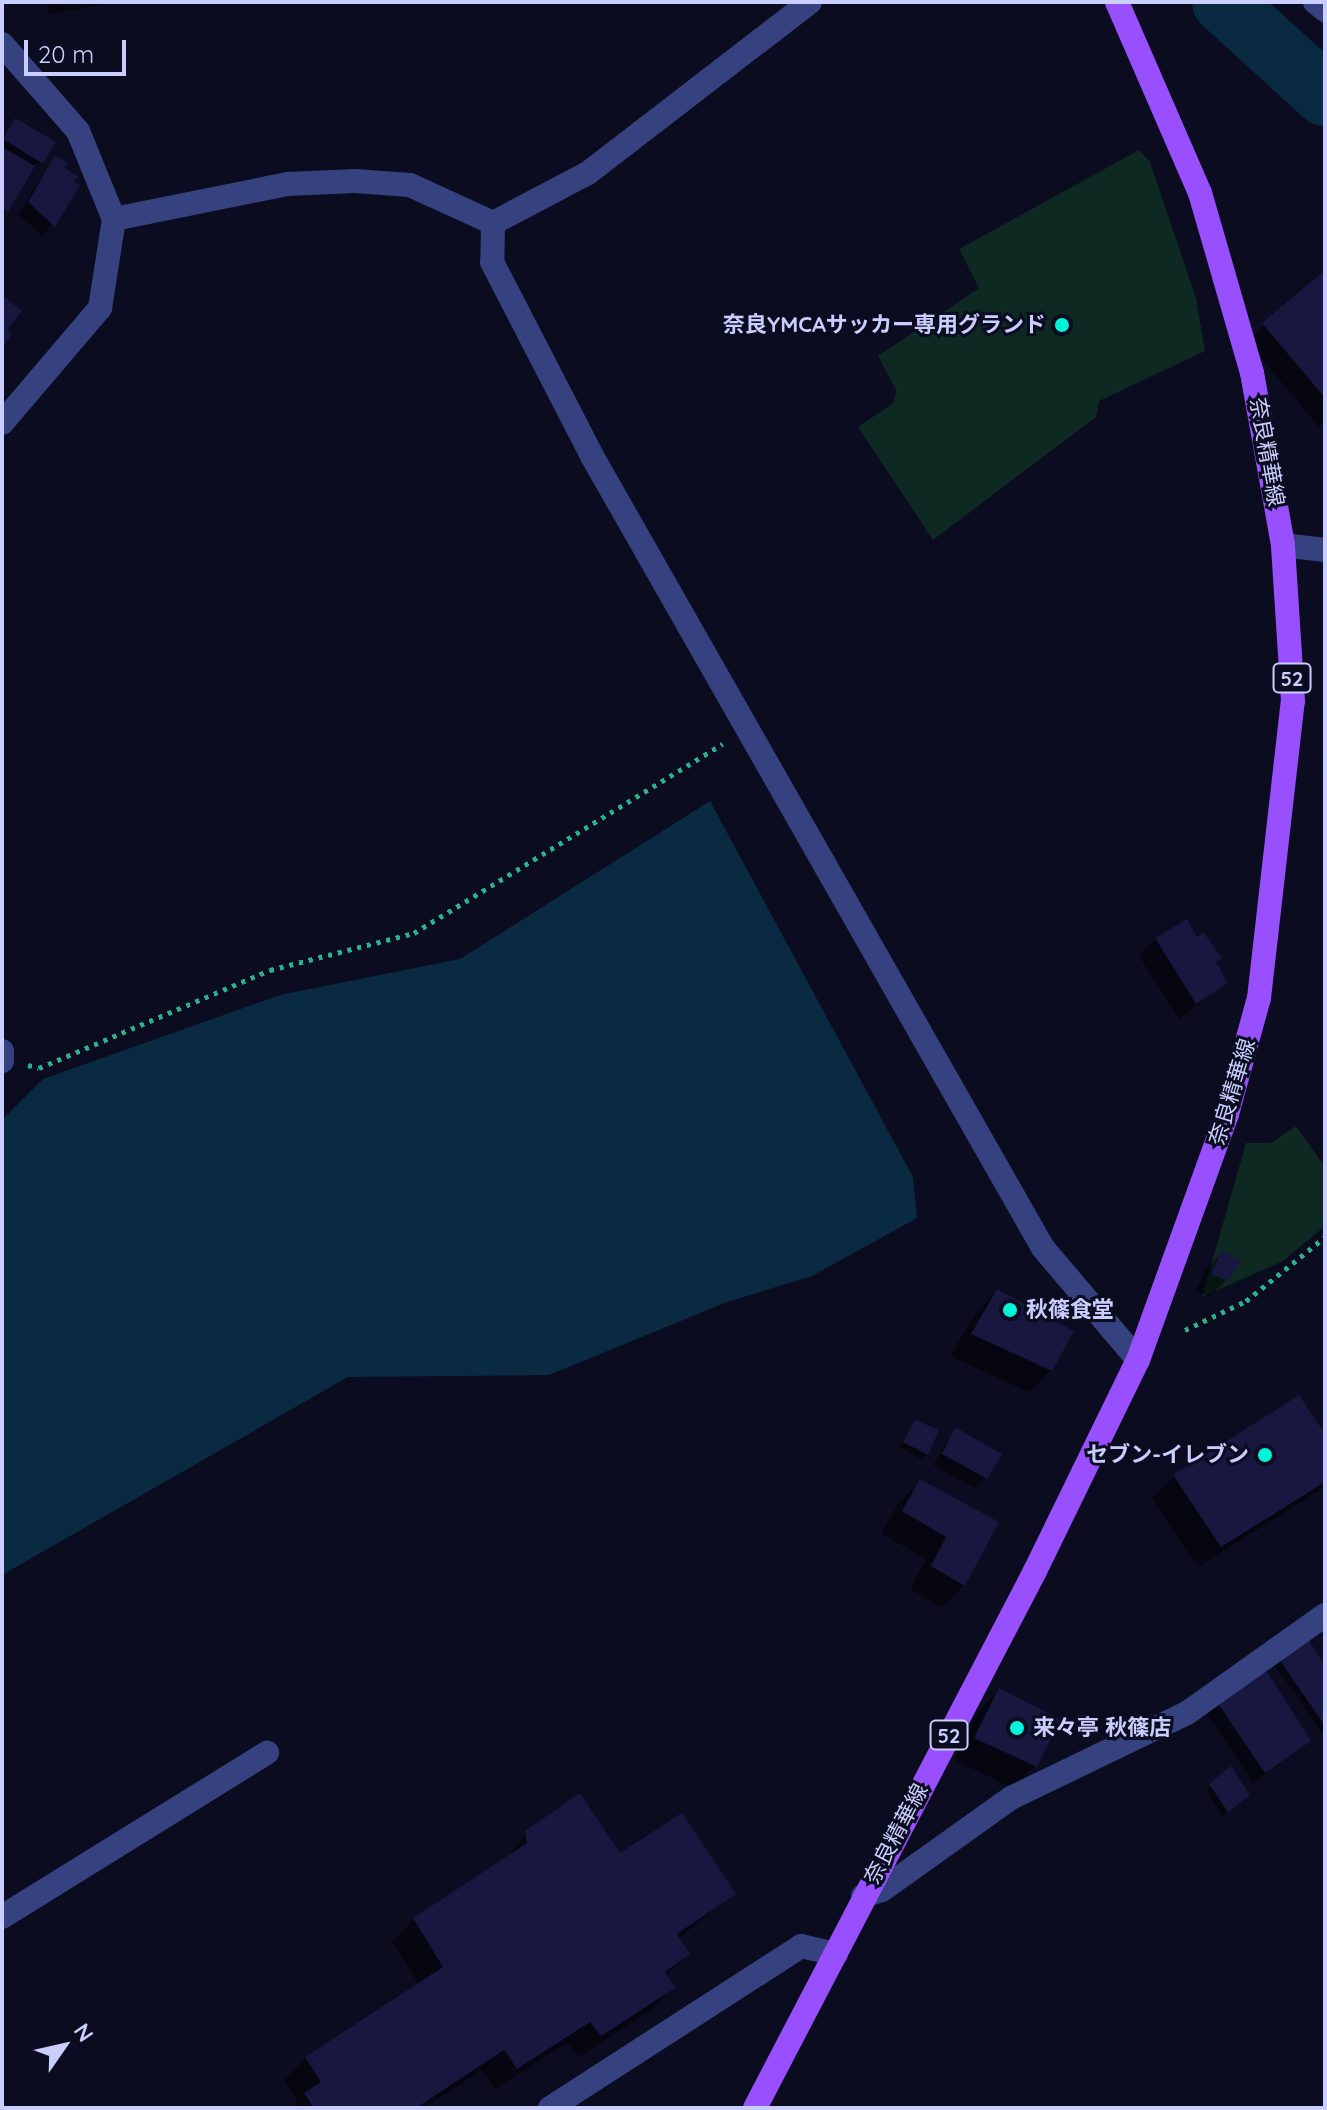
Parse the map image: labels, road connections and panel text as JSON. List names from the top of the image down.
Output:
{
  "streets": {
    "main road": ["奈良精華線", "52"]
  },
  "places": [
    "奈良YMCAサッカー専用グランド",
    "秋篠食堂",
    "セブン-イレブン",
    "来々亭 秋篠店"
  ],
  "scale_bar": "20 m",
  "north": "top right"
}
